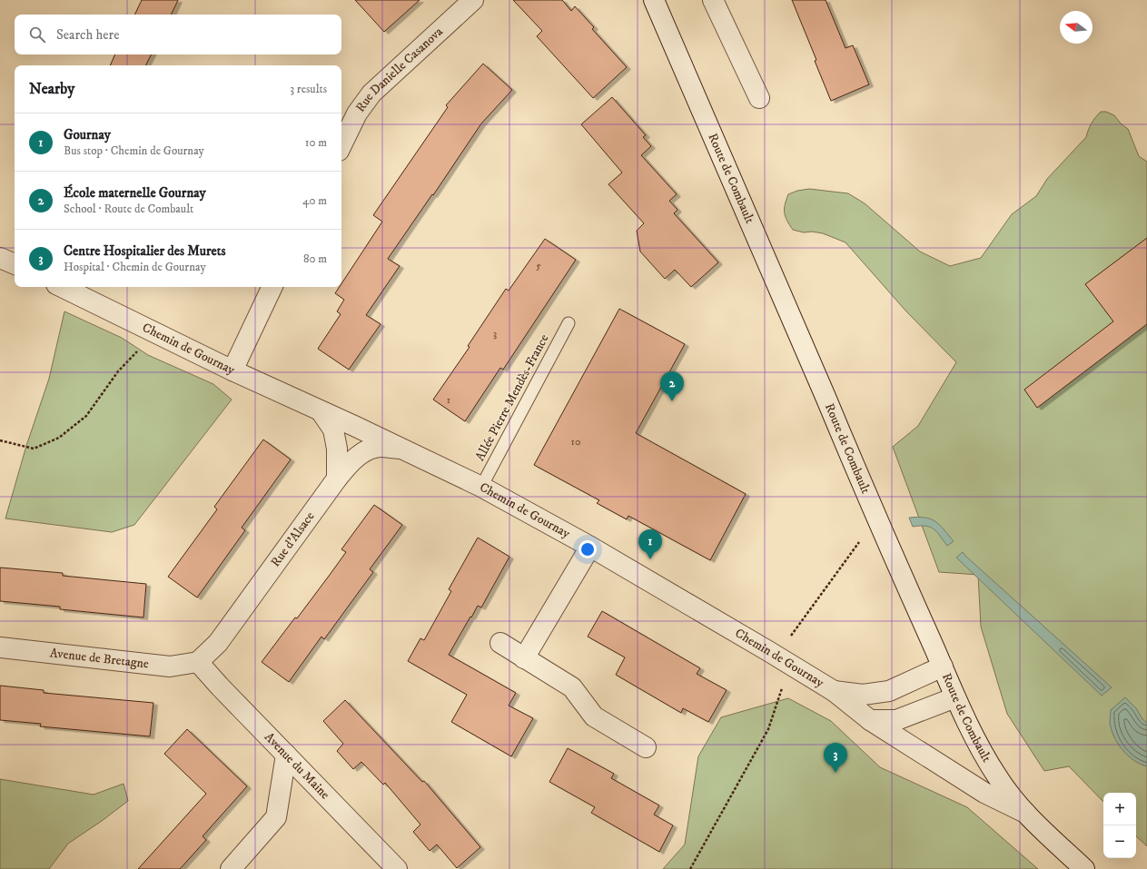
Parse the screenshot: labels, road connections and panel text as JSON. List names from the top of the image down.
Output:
{
  "streets": {
    "street": [
      "Rue Danielle Casanova",
      "Route de Combault",
      "Chemin de Gournay",
      "Rue d'Alsace",
      "Avenue de Bretagne",
      "Avenue du Maine"
    ],
    "lane": ["Allée Pierre Mendès-France"]
  },
  "crossings": [
    ["Route de Combault", "Chemin de Gournay"],
    ["Chemin de Gournay", "Allée Pierre Mendès-France"],
    ["Chemin de Gournay", "Rue d'Alsace"],
    ["Rue d'Alsace", "Avenue de Bretagne"],
    ["Rue d'Alsace", "Avenue du Maine"],
    ["Avenue de Bretagne", "Avenue du Maine"]
  ],
  "house_numbers": [
    "5",
    "3",
    "1",
    "10"
  ],
  "north": "left",
  "page": {
    "search": "Search here",
    "heading": ["Nearby", "3 results"],
    "list": [
      {
        "mark": "1",
        "name": "Gournay",
        "note": "Bus stop · Chemin de Gournay",
        "value": "10 m"
      },
      {
        "mark": "2",
        "name": "École maternelle Gournay",
        "note": "School · Route de Combault",
        "value": "40 m"
      },
      {
        "mark": "3",
        "name": "Centre Hospitalier des Murets",
        "note": "Hospital · Chemin de Gournay",
        "value": "80 m"
      }
    ],
    "pins": ["2", "1", "3"],
    "map_buttons": ["+", "−"]
  }
}
